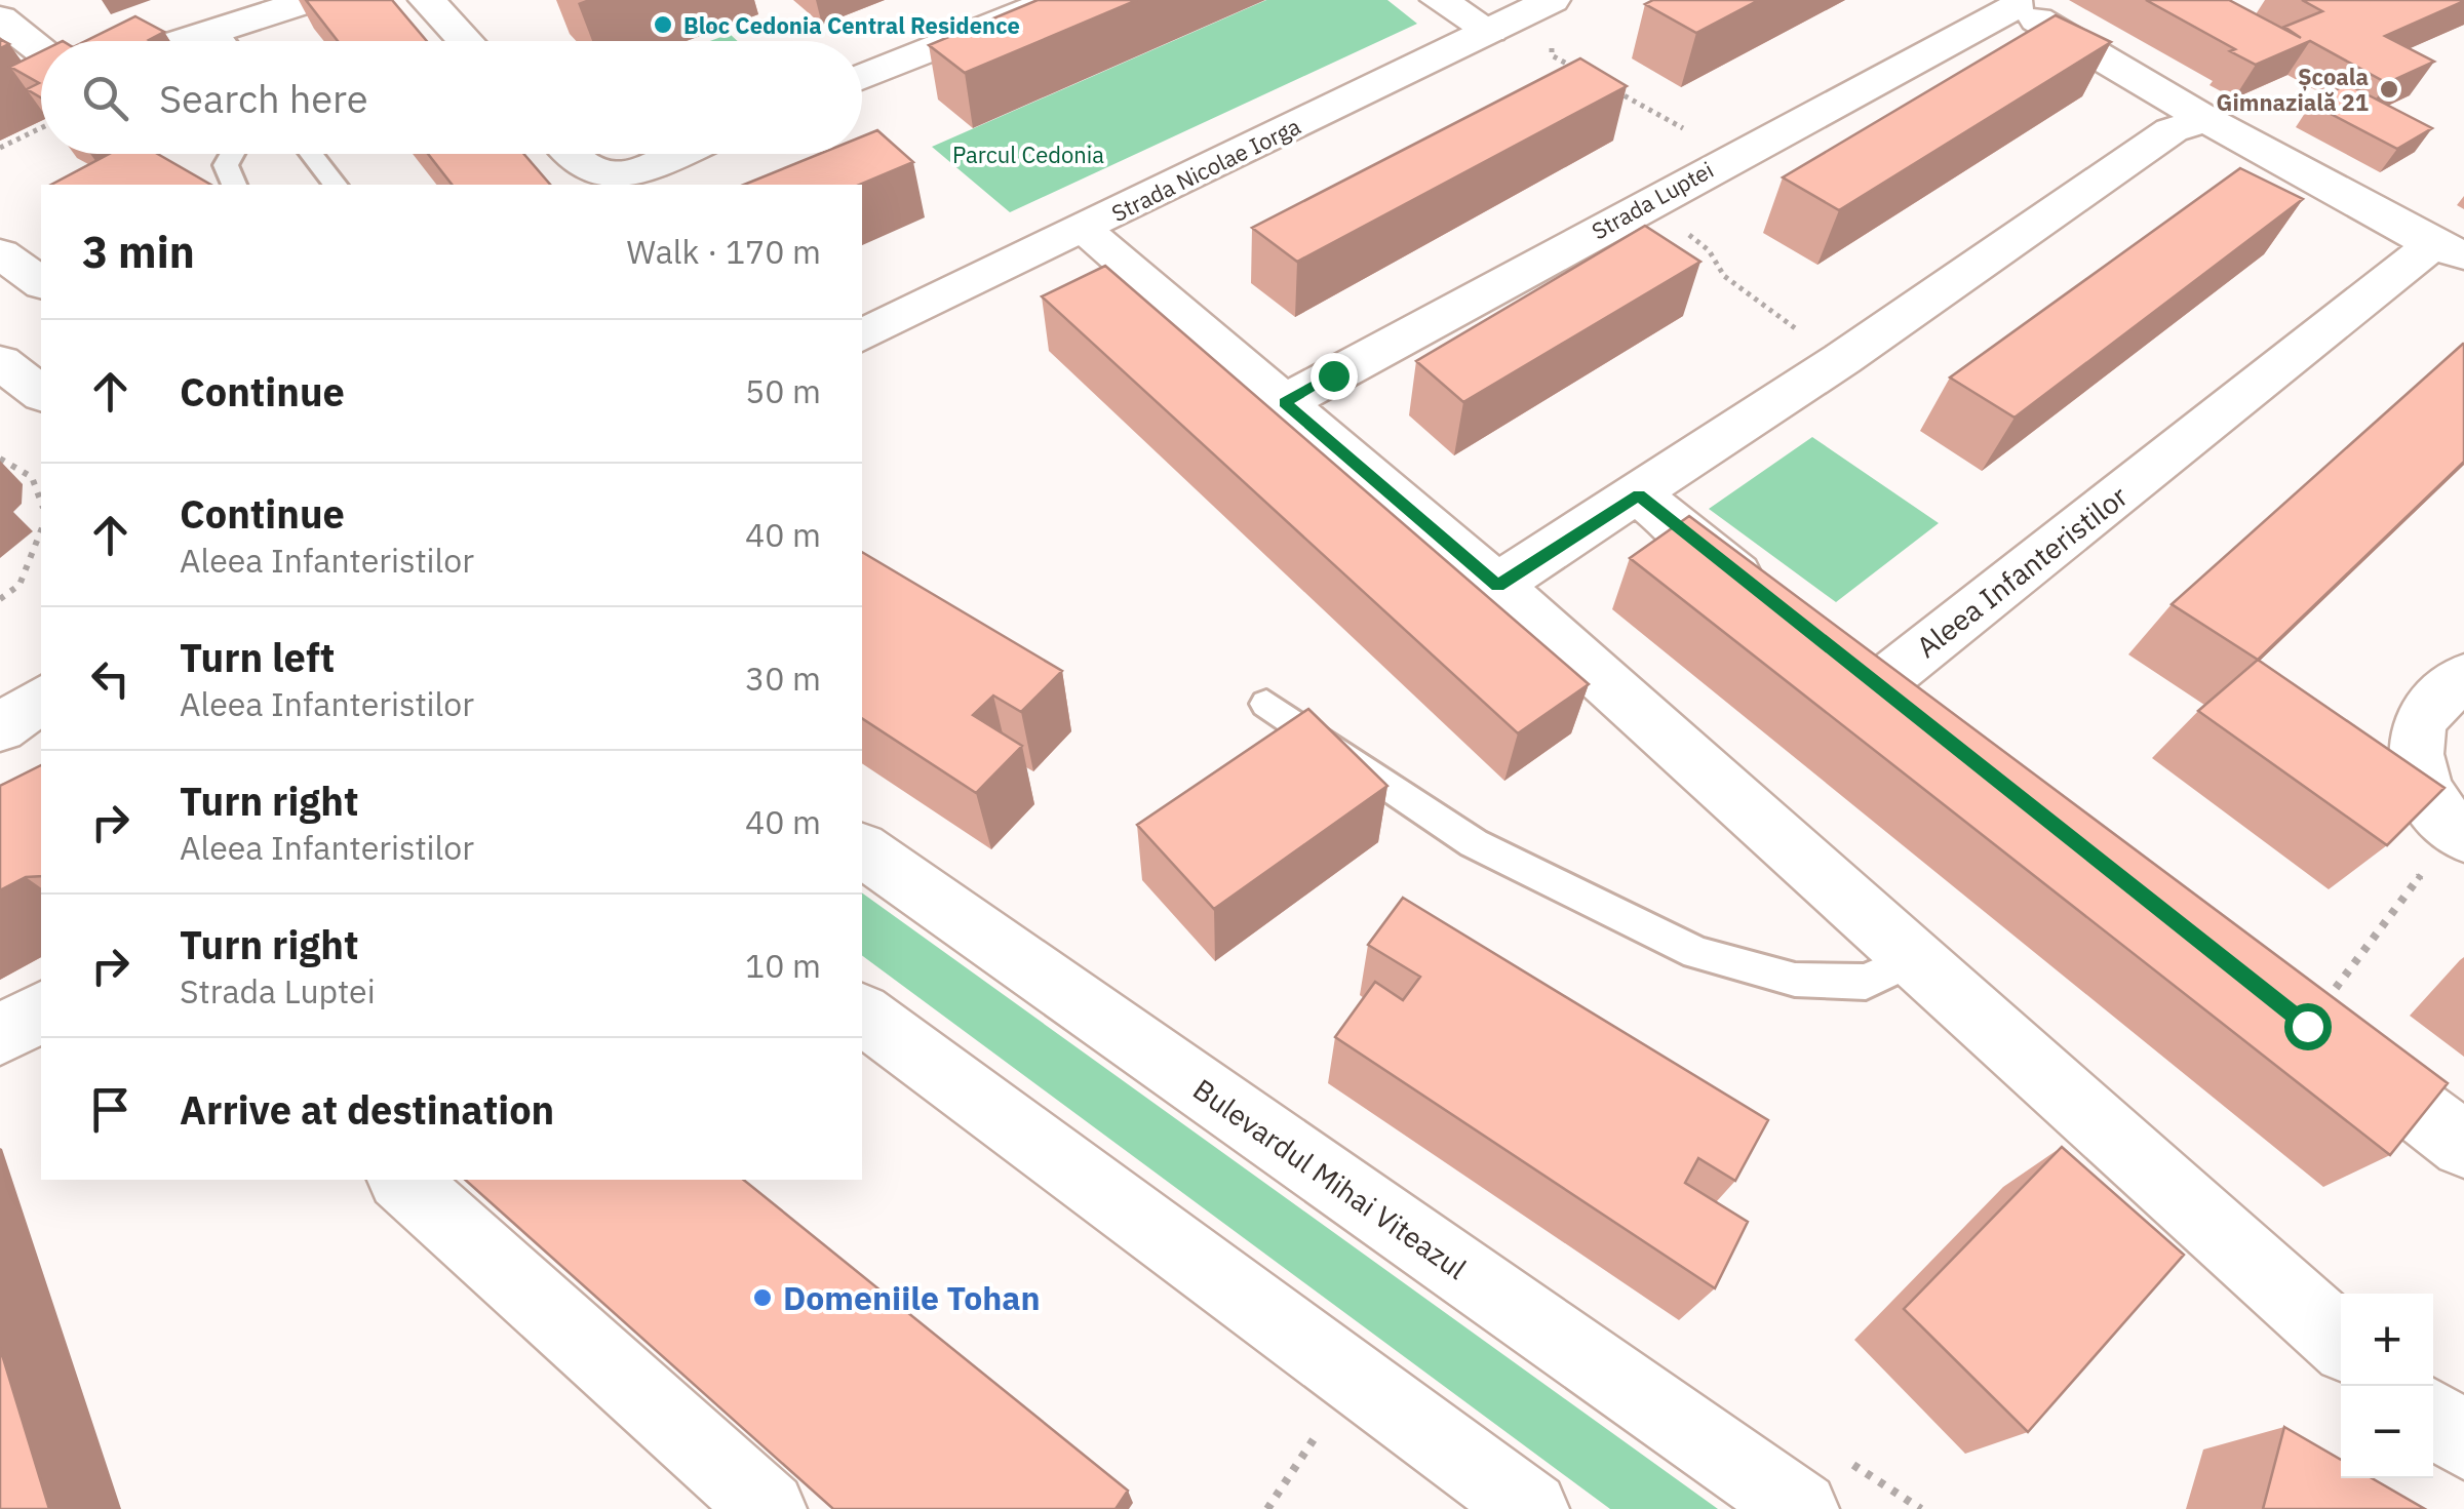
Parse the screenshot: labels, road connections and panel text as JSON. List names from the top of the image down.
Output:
{
  "streets": {
    "street": [
      "Strada Nicolae Iorga",
      "Strada Luptei",
      "Aleea Infanteristilor",
      "Bulevardul Mihai Viteazul"
    ]
  },
  "parks": ["Parcul Cedonia"],
  "places": ["Bloc Cedonia Central Residence", "Școala Gimnazială 21", "Domeniile Tohan"],
  "page": {
    "search": "Search here",
    "heading": ["3 min", "Walk · 170 m"],
    "list": [
      ["Continue", "50 m"],
      ["Continue", "Aleea Infanteristilor", "40 m"],
      ["Turn left", "Aleea Infanteristilor", "30 m"],
      ["Turn right", "Aleea Infanteristilor", "40 m"],
      ["Turn right", "Strada Luptei", "10 m"],
      "Arrive at destination"
    ],
    "map_buttons": ["+", "−"]
  }
}
